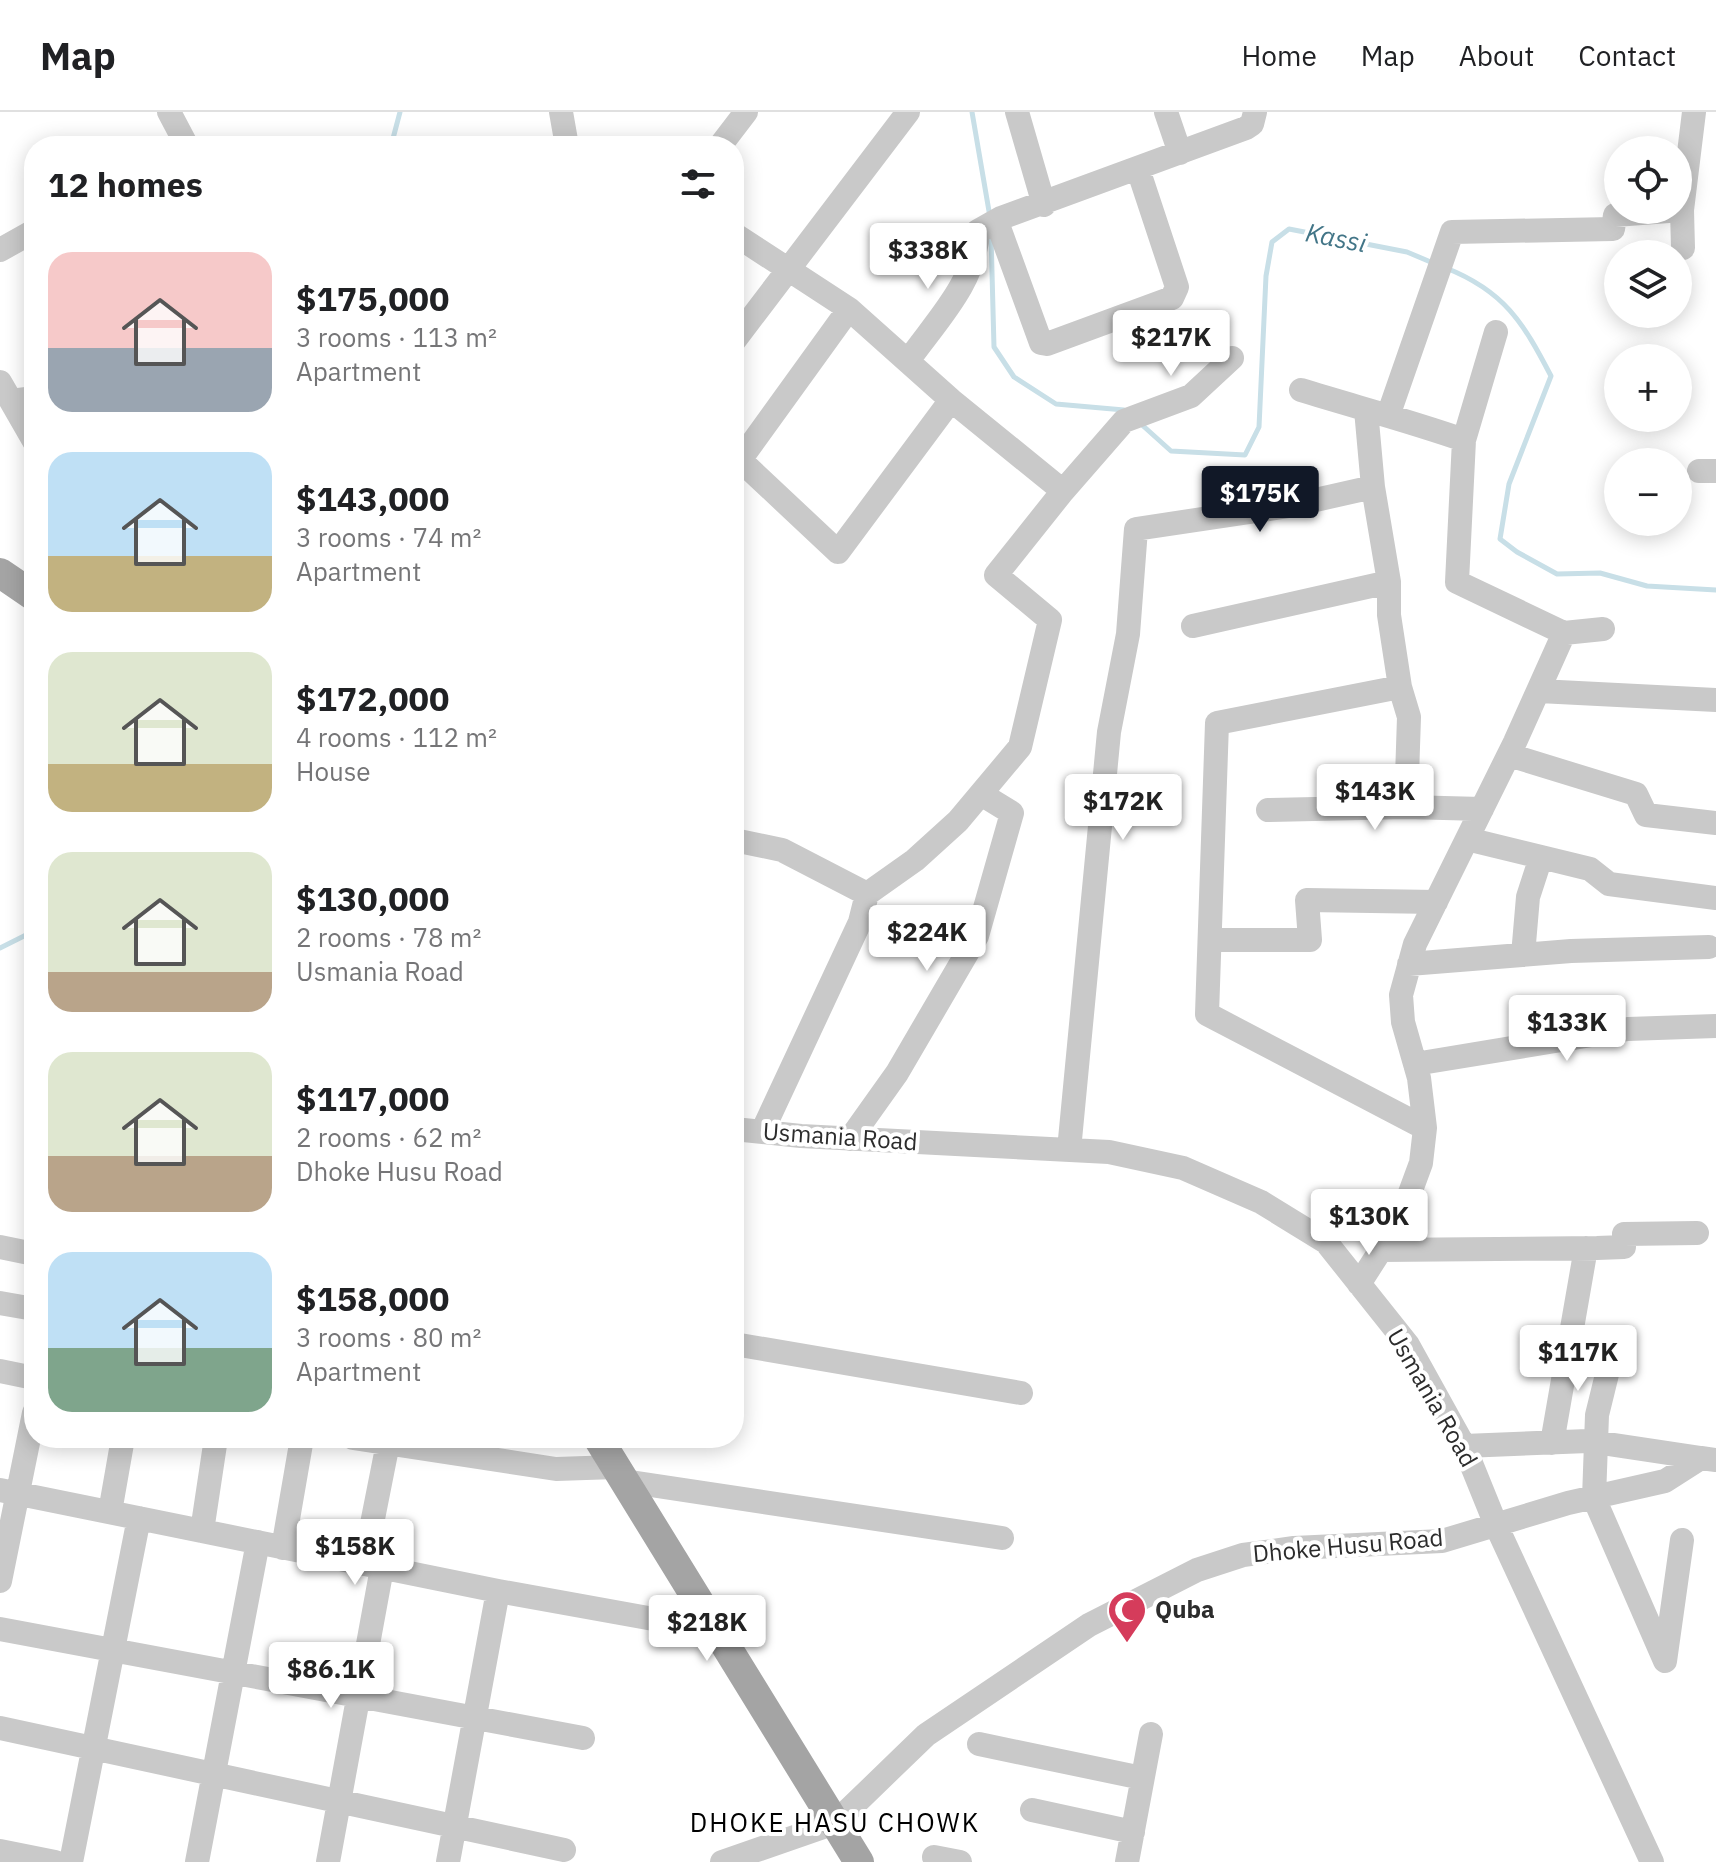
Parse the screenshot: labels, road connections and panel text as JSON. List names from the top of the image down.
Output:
{
  "streets": {
    "street": ["Usmania Road", "Dhoke Husu Road"]
  },
  "crossings": [
    ["Usmania Road", "Dhoke Husu Road"]
  ],
  "districts": ["DHOKE HASU CHOWK"],
  "water": ["Kassi"],
  "places": {
    "mosque": ["Quba"]
  },
  "page": {
    "header": "Map",
    "nav": [
      "Home",
      "Map",
      "About",
      "Contact"
    ],
    "map_buttons": ["+", "−"],
    "heading": "12 homes",
    "price": [
      "$338K",
      "$217K",
      "$175K",
      "$143K",
      "$172K",
      "$224K",
      "$133K",
      "$130K",
      "$117K",
      "$158K",
      "$218K",
      "$86.1K"
    ],
    "list": [
      {
        "name": "$175,000",
        "note": "3 rooms · 113 m² · Apartment"
      },
      {
        "name": "$143,000",
        "note": "3 rooms · 74 m² · Apartment"
      },
      {
        "name": "$172,000",
        "note": "4 rooms · 112 m² · House"
      },
      {
        "name": "$130,000",
        "note": "2 rooms · 78 m² · Usmania Road"
      },
      {
        "name": "$117,000",
        "note": "2 rooms · 62 m² · Dhoke Husu Road"
      },
      {
        "name": "$158,000",
        "note": "3 rooms · 80 m² · Apartment"
      }
    ]
  }
}
